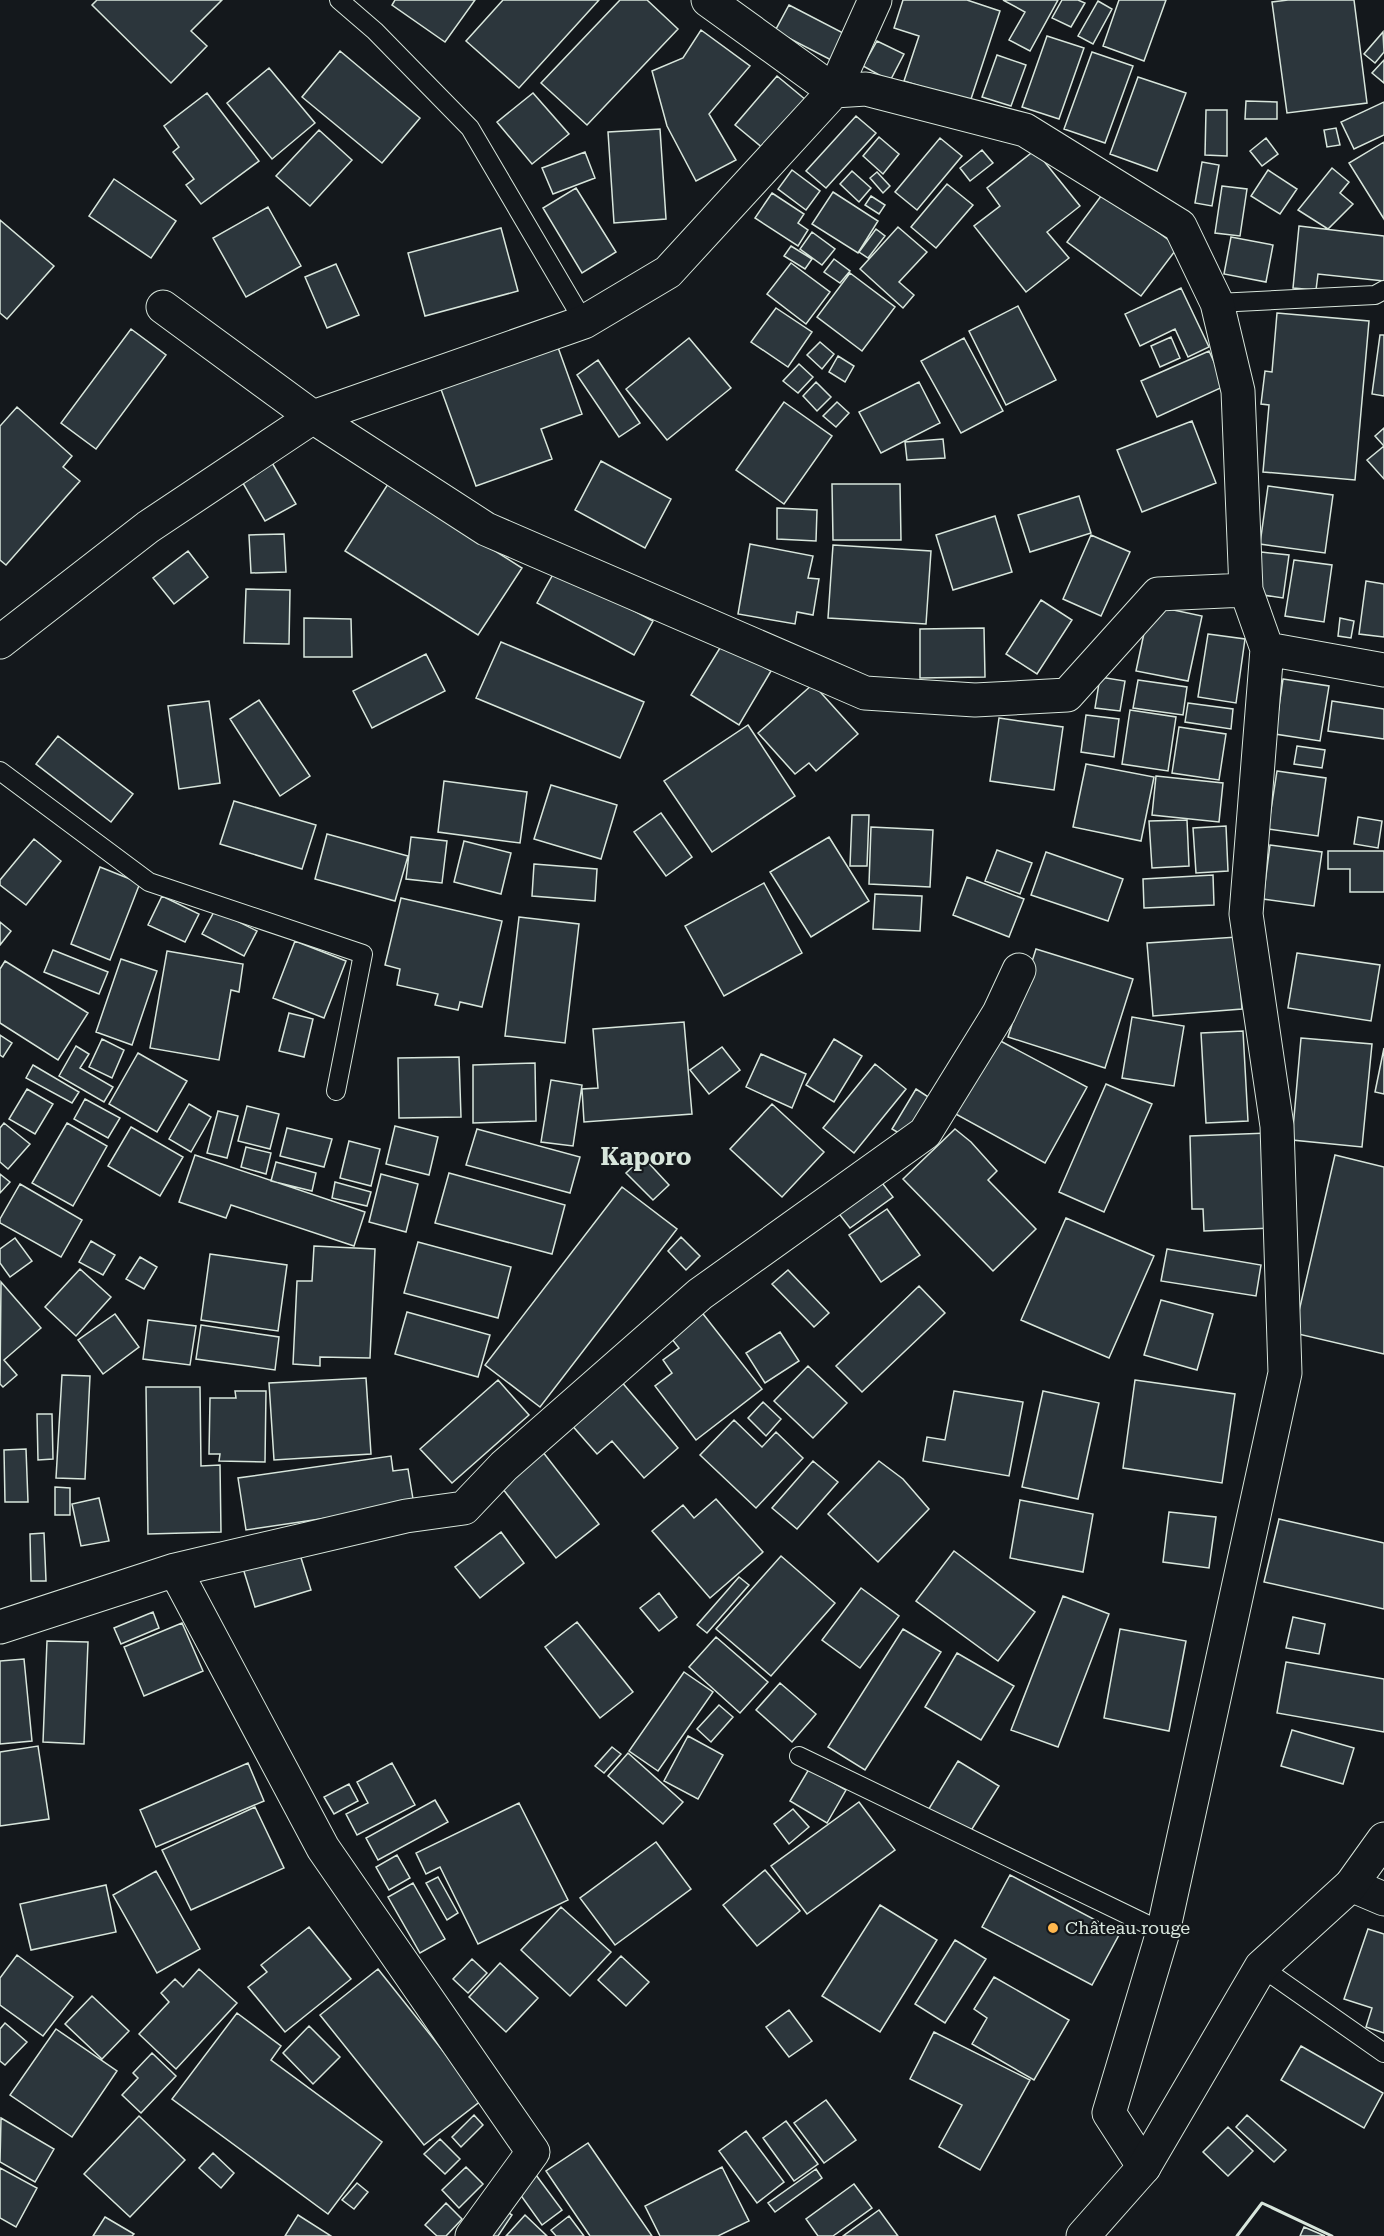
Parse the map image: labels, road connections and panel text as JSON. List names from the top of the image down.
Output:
{
  "districts": ["Kaporo"],
  "places": ["Château rouge"]
}
